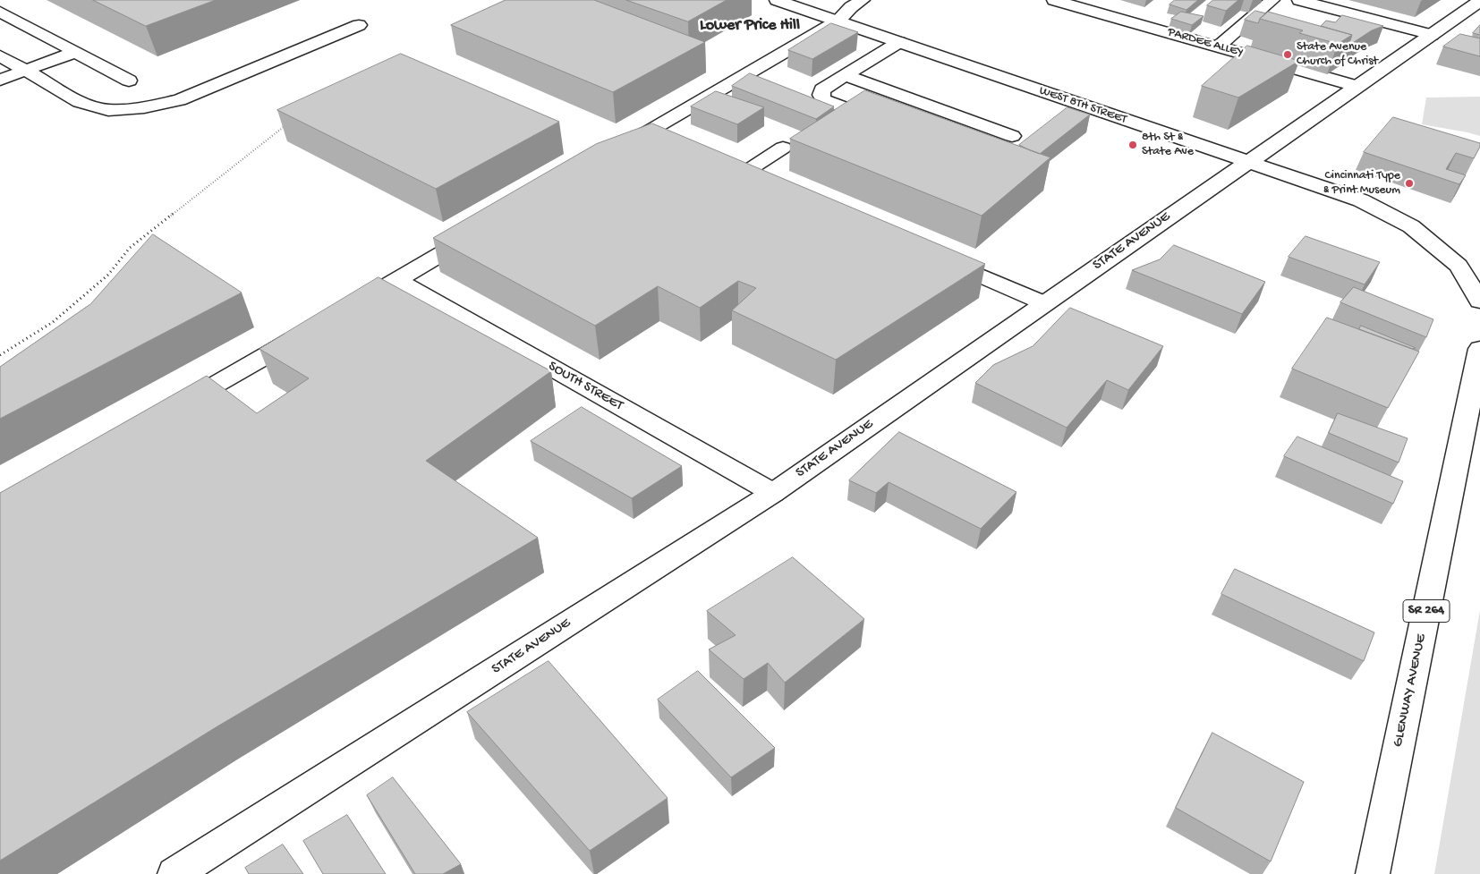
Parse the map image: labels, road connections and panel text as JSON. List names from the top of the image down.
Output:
{
  "streets": {
    "main road": [
      "PARDEE ALLEY",
      "WEST 8TH STREET",
      "STATE AVENUE",
      "SOUTH STREET",
      "SR 264",
      "GLENWAY AVENUE"
    ]
  },
  "crossings": [
    ["PARDEE ALLEY", "STATE AVENUE"],
    ["WEST 8TH STREET", "STATE AVENUE"],
    ["STATE AVENUE", "SOUTH STREET"]
  ],
  "districts": ["Lower Price Hill"],
  "places": ["State Avenue Church of Christ", "8th St & State Ave", "Cincinnati Type & Print Museum"]
}
